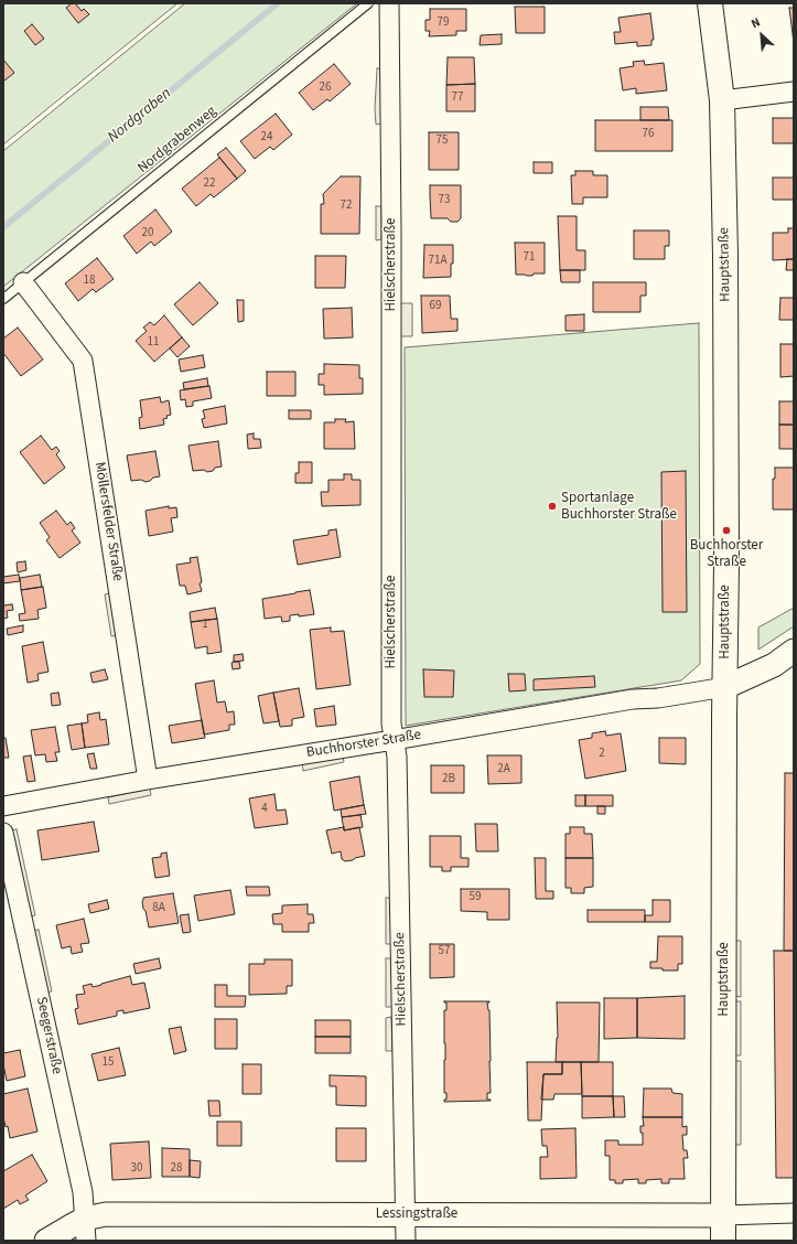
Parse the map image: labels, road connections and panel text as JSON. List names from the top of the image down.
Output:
{
  "streets": {
    "main road": ["Hauptstraße"],
    "street": [
      "Hielscherstraße",
      "Möllersfelder Straße",
      "Buchhorster Straße",
      "Seegerstraße",
      "Lessingstraße"
    ],
    "lane": ["Nordgrabenweg"]
  },
  "crossings": [
    ["Nordgrabenweg", "Möllersfelder Straße"],
    ["Hielscherstraße", "Buchhorster Straße"],
    ["Hielscherstraße", "Lessingstraße"],
    ["Hauptstraße", "Buchhorster Straße"],
    ["Hauptstraße", "Lessingstraße"],
    ["Möllersfelder Straße", "Buchhorster Straße"],
    ["Seegerstraße", "Lessingstraße"]
  ],
  "water": ["Nordgraben"],
  "places": ["Sportanlage Buchhorster Straße", "Buchhorster Straße"],
  "house_numbers": [
    "79",
    "26",
    "77",
    "76",
    "24",
    "75",
    "22",
    "73",
    "72",
    "20",
    "71",
    "71A",
    "18",
    "69",
    "11",
    "1",
    "2",
    "2A",
    "2B",
    "4",
    "59",
    "8A",
    "57",
    "15",
    "30",
    "28"
  ],
  "north": "top left"
}
